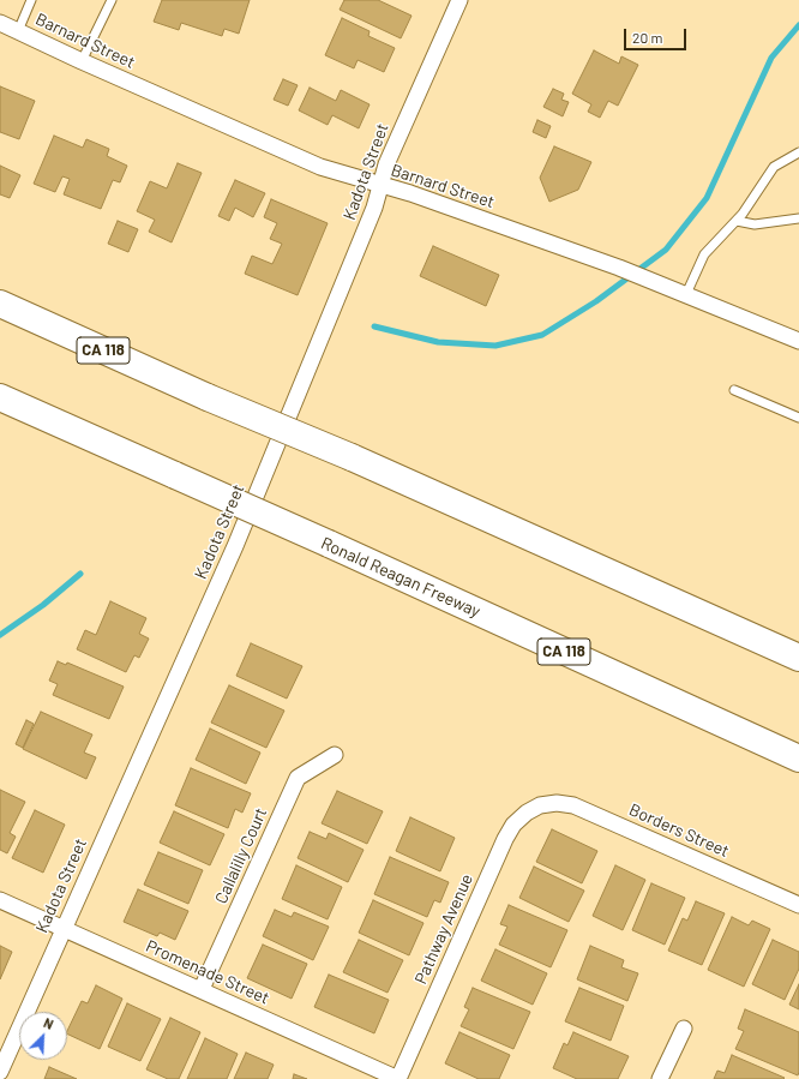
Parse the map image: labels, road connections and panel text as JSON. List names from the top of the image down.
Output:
{
  "streets": {
    "highway": ["CA 118", "Ronald Reagan Freeway"],
    "street": [
      "Barnard Street",
      "Kadota Street",
      "Borders Street",
      "Callalilly Court",
      "Pathway Avenue",
      "Promenade Street"
    ]
  },
  "crossings": [
    ["Barnard Street", "Kadota Street"],
    ["Kadota Street", "Promenade Street"],
    ["Borders Street", "Pathway Avenue"],
    ["Callalilly Court", "Promenade Street"],
    ["Pathway Avenue", "Promenade Street"]
  ],
  "scale_bar": "20 m",
  "north": "top right"
}
